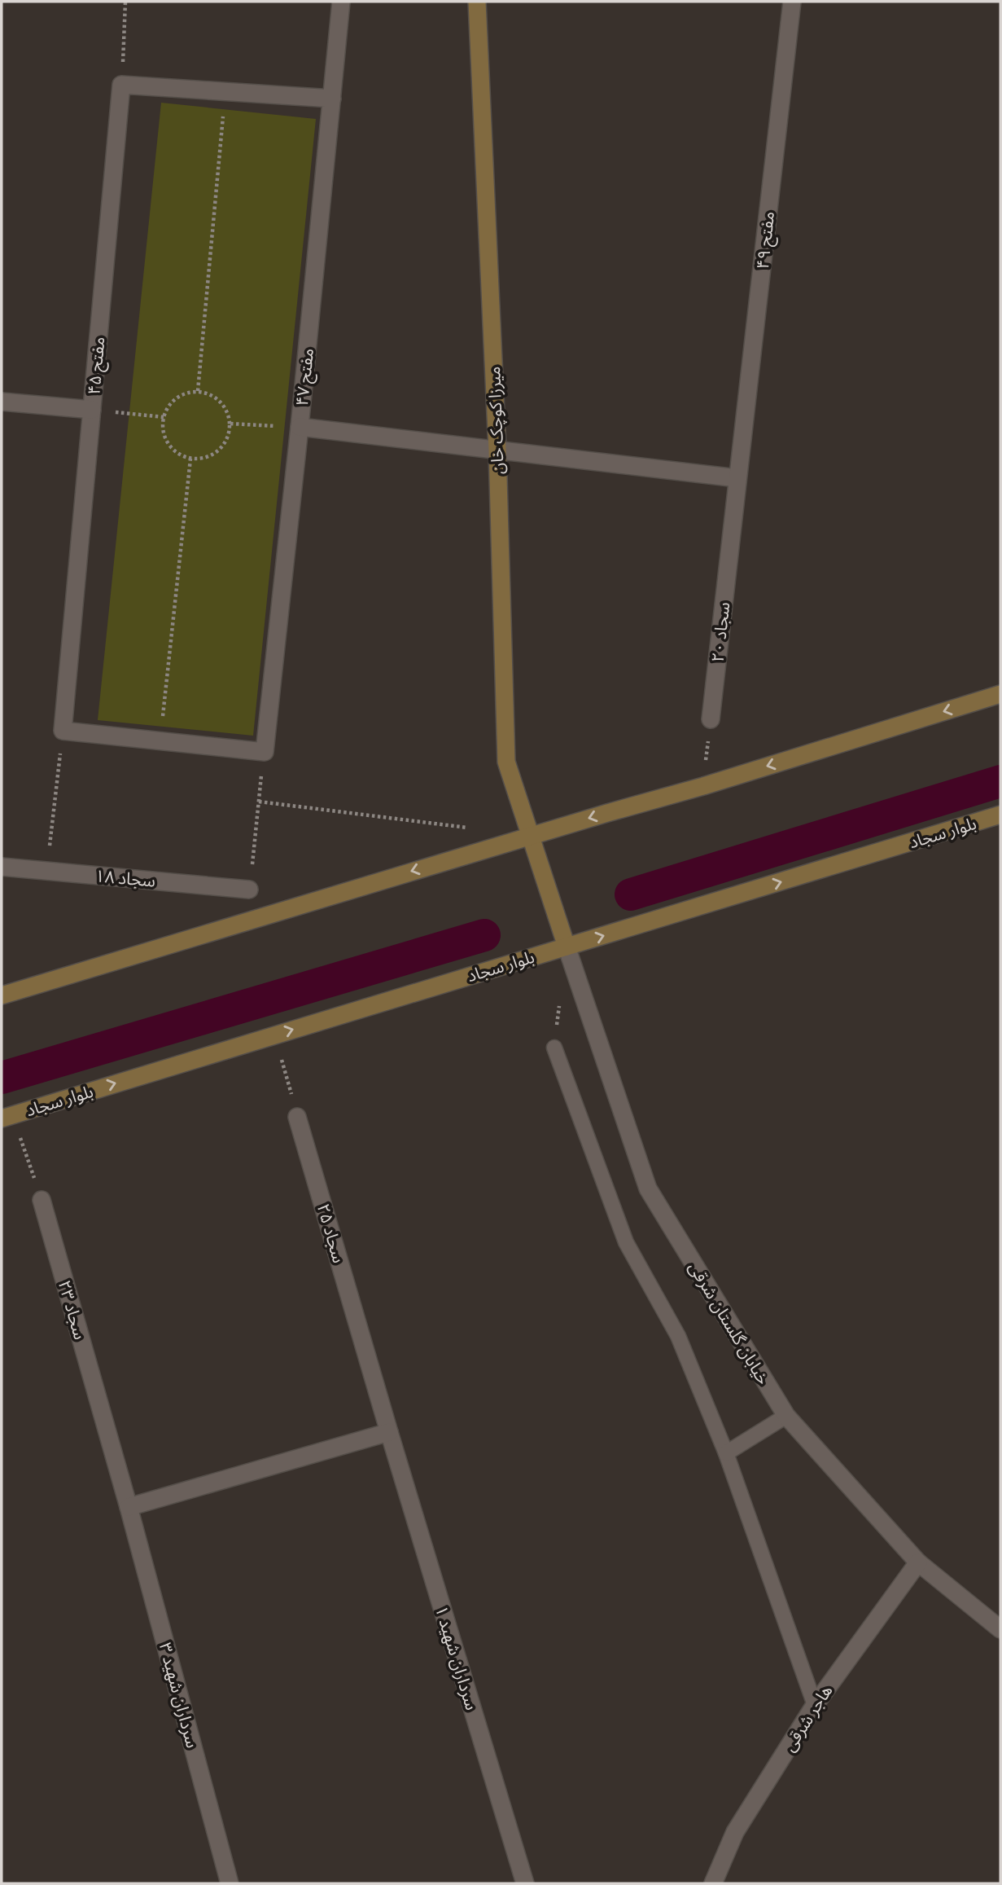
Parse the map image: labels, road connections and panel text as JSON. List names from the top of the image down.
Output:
{
  "streets": {
    "main road": ["میرزا کوچک خان", "بلوار سجاد"],
    "street": [
      "مفتح ۴۹",
      "مفتح ۴۵",
      "مفتح ۴۷",
      "سجاد ۲۰",
      "سجاد ۱۸",
      "سجاد ۲۵",
      "سجاد ۲۳",
      "خیابان گلستان شرقی",
      "سرداران شهید ۱",
      "سرداران شهید ۳",
      "هاجر شرقی"
    ]
  },
  "crossings": [
    ["مفتح ۴۹", "سجاد ۲۰"],
    ["میرزا کوچک خان", "بلوار سجاد"],
    ["میرزا کوچک خان", "خیابان گلستان شرقی"],
    ["بلوار سجاد", "خیابان گلستان شرقی"],
    ["سجاد ۲۵", "سرداران شهید ۱"],
    ["سجاد ۲۳", "سرداران شهید ۳"],
    ["خیابان گلستان شرقی", "هاجر شرقی"]
  ]
}
